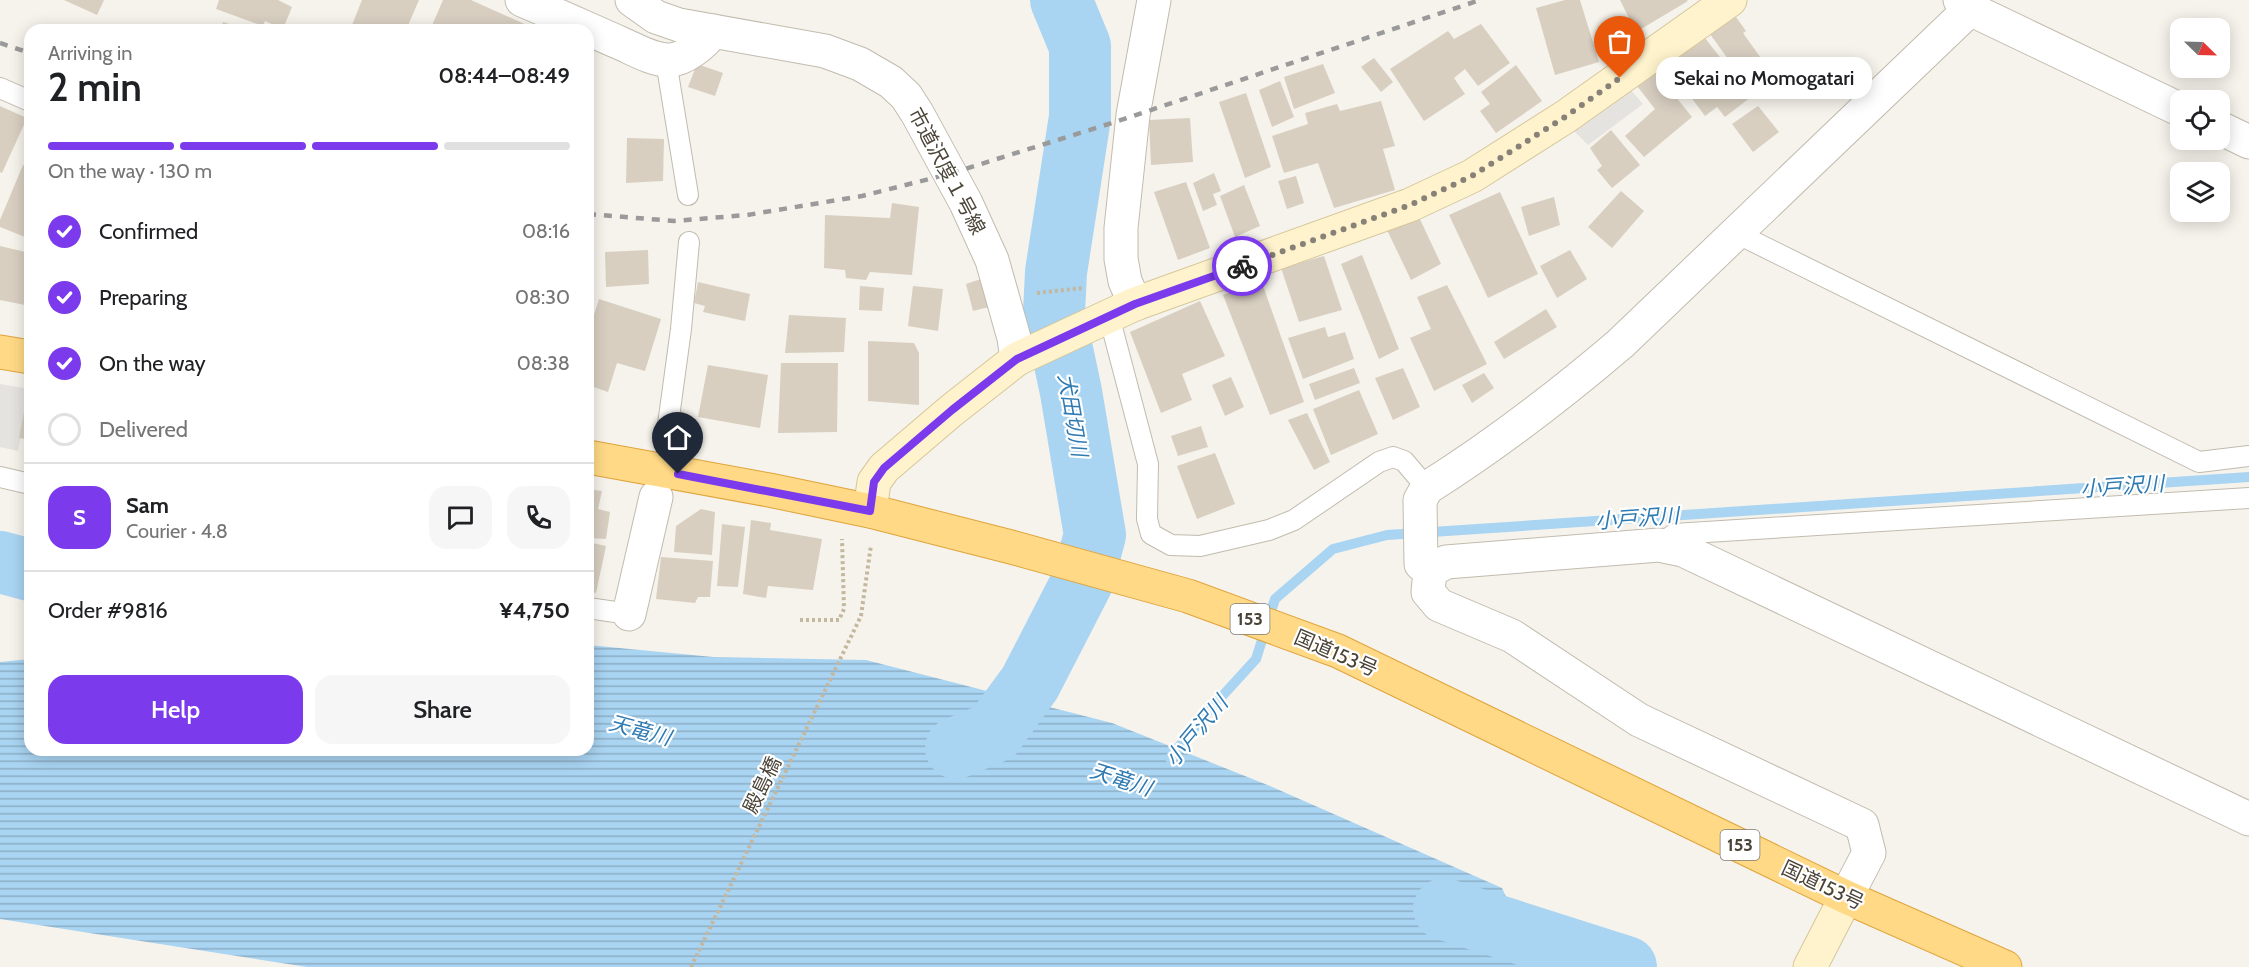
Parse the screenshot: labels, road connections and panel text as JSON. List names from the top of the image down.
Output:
{
  "streets": {
    "highway": ["153", "国道153号"],
    "street": ["市道沢度１号線"],
    "path": ["殿島橋"]
  },
  "crossings": [
    ["国道153号", "殿島橋"]
  ],
  "water": ["犬田切川", "小戸沢川", "天竜川"],
  "places": ["Sekai no Momogatari"],
  "north": "bottom right",
  "page": {
    "heading": ["2 min", "Arriving in", "08:44–08:49"],
    "panel": [
      "Sam",
      "Courier · 4.8",
      "Order #9816",
      "¥4,750"
    ],
    "bubble": "Sekai no Momogatari",
    "bar": "On the way · 130 m",
    "list": [
      ["Confirmed", "08:16"],
      ["Preparing", "08:30"],
      ["On the way", "08:38"],
      "Delivered"
    ],
    "round": "S",
    "buttons": ["Help", "Share"]
  }
}
